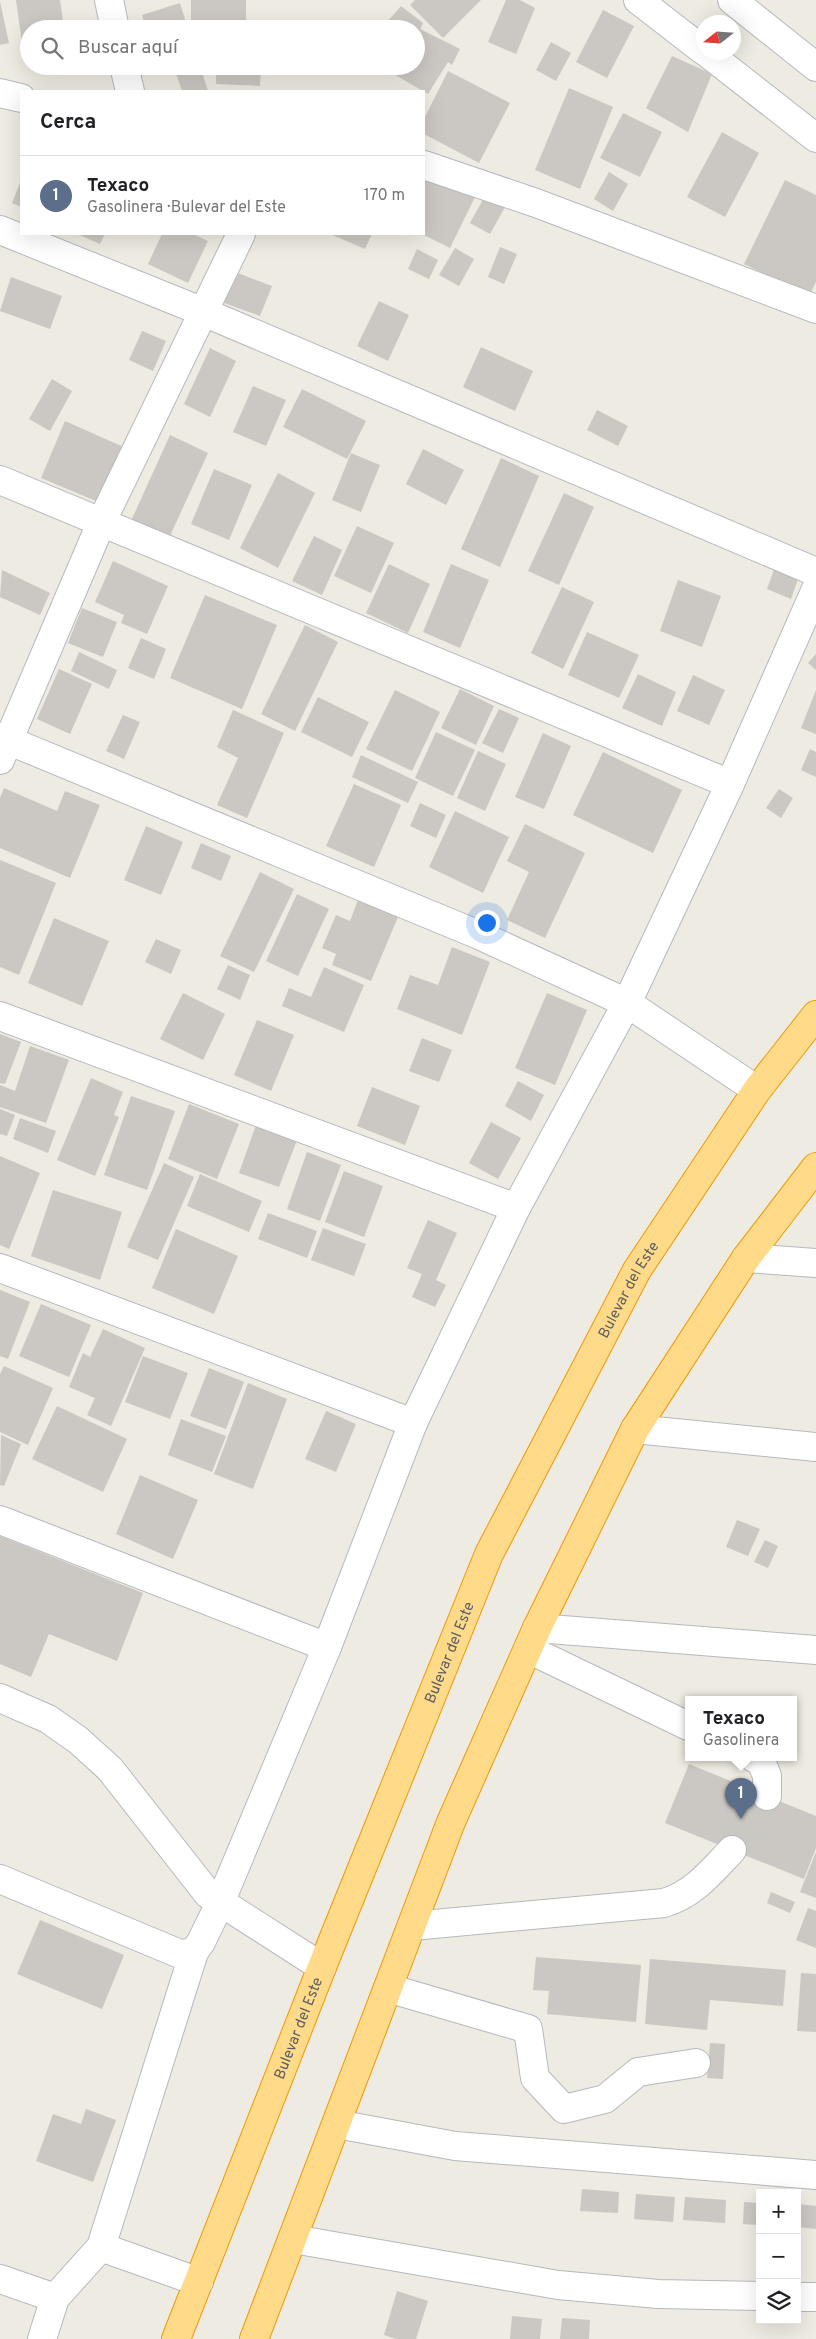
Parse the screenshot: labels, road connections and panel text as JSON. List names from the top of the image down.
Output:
{
  "streets": {
    "highway": ["Bulevar del Este"]
  },
  "north": "left",
  "page": {
    "search": "Buscar aquí",
    "heading": "Cerca",
    "list": [
      {
        "mark": "1",
        "name": "Texaco",
        "note": "Gasolinera · Bulevar del Este",
        "value": "170 m"
      }
    ],
    "popup": ["Texaco", "Gasolinera"],
    "pins": "1",
    "map_buttons": ["+", "−"]
  }
}
